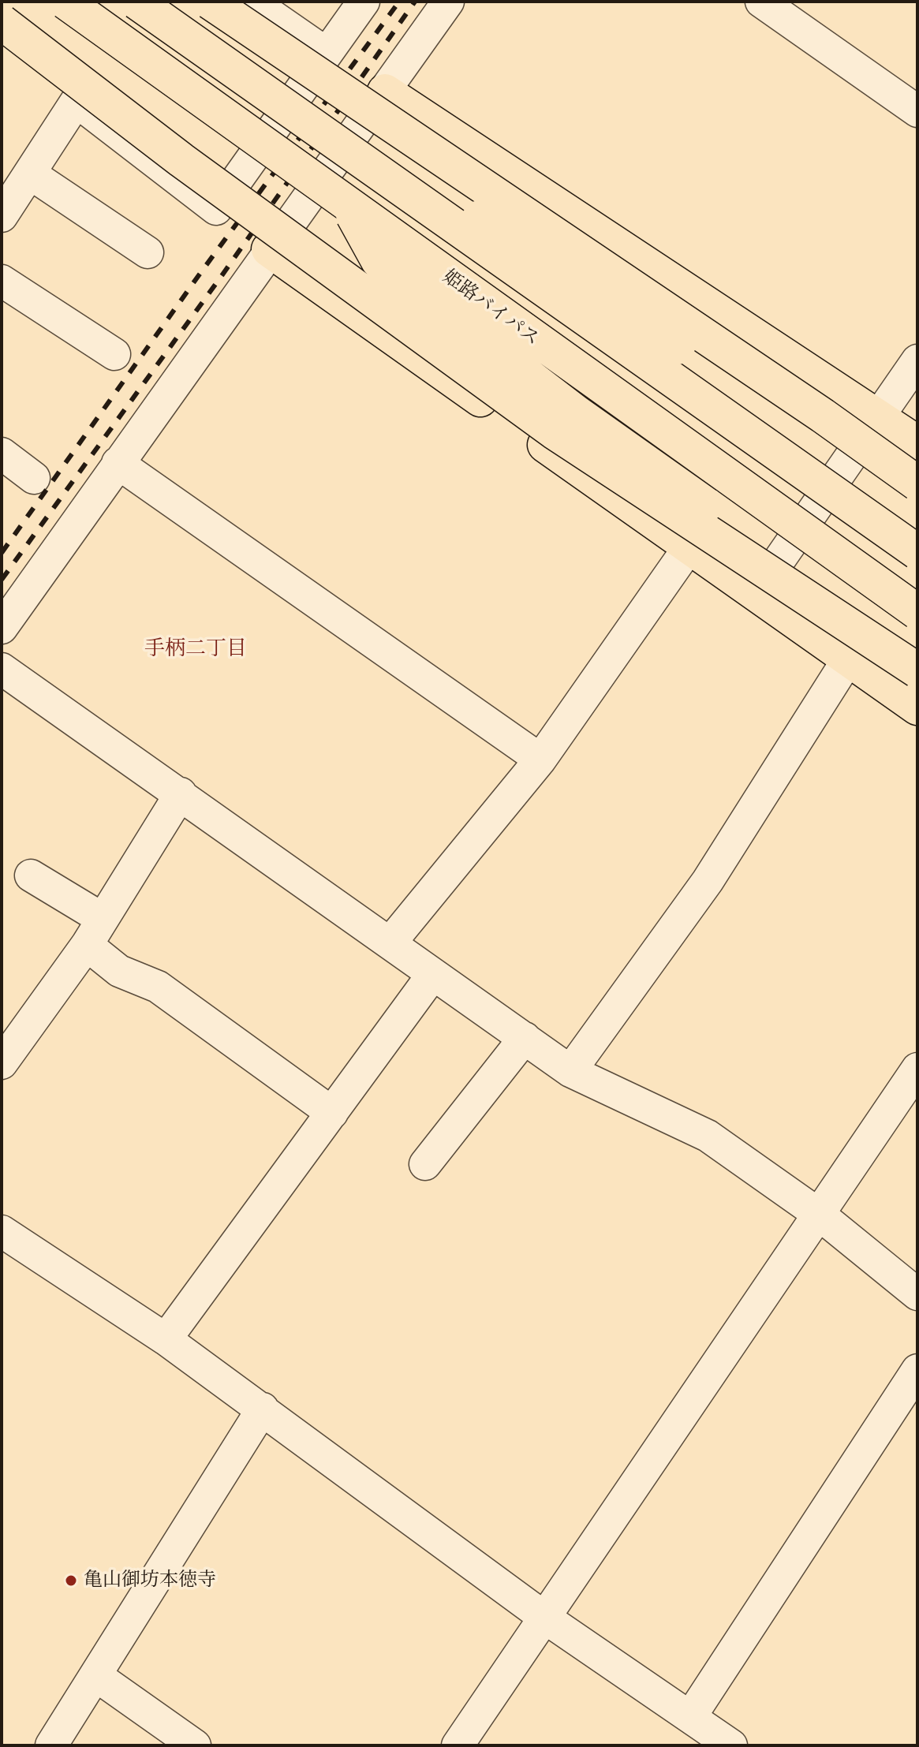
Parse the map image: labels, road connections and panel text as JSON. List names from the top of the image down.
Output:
{
  "streets": {
    "highway": ["姫路バイパス"]
  },
  "districts": ["手柄二丁目"],
  "places": ["亀山御坊本徳寺"]
}
